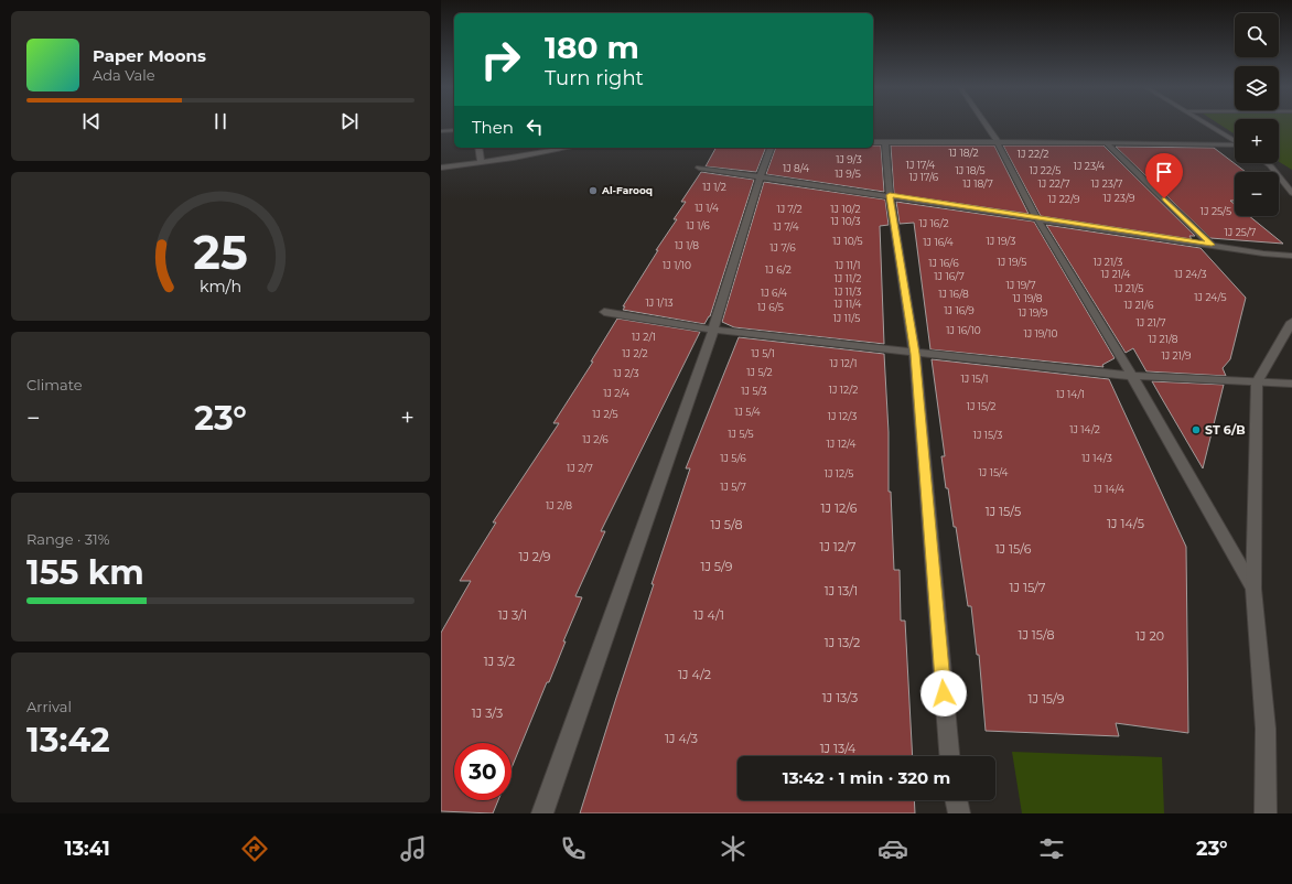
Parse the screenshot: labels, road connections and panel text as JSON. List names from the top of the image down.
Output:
{
  "places": ["Al-Farooq", "ST 6/B"],
  "house_numbers": [
    "1J 18/2",
    "1J 22/2",
    "1J 9/3",
    "1J 17/4",
    "1J 23/4",
    "1J 8/4",
    "1J 18/5",
    "1J 22/5",
    "1J 9/5",
    "1J 17/6",
    "1J 18/7",
    "1J 22/7",
    "1J 23/7",
    "1J 1/2",
    "1J 23/9",
    "1J 22/9",
    "1J 1/4",
    "1J 7/2",
    "1J 10/2",
    "1J 25/5",
    "1J 10/3",
    "1J 16/2",
    "1J 1/6",
    "1J 7/4",
    "1J 25/7",
    "1J 10/5",
    "1J 19/3",
    "1J 16/4",
    "1J 1/8",
    "1J 7/6",
    "1J 19/5",
    "1J 21/3",
    "1J 16/6",
    "1J 1/10",
    "1J 11/1",
    "1J 6/2",
    "1J 21/4",
    "1J 24/3",
    "1J 16/7",
    "1J 11/2",
    "1J 19/7",
    "1J 21/5",
    "1J 11/3",
    "1J 6/4",
    "1J 16/8",
    "1J 24/5",
    "1J 19/8",
    "1J 1/13",
    "1J 11/4",
    "1J 21/6",
    "1J 6/5",
    "1J 16/9",
    "1J 19/9",
    "1J 11/5",
    "1J 21/7",
    "1J 16/10",
    "1J 19/10",
    "1J 2/1",
    "1J 21/8",
    "1J 2/2",
    "1J 5/1",
    "1J 21/9",
    "1J 12/1",
    "1J 5/2",
    "1J 2/3",
    "1J 15/1",
    "1J 12/2",
    "1J 5/3",
    "1J 2/4",
    "1J 14/1",
    "1J 15/2",
    "1J 5/4",
    "1J 2/5",
    "1J 12/3",
    "1J 14/2",
    "1J 5/5",
    "1J 15/3",
    "1J 2/6",
    "1J 12/4",
    "1J 5/6",
    "1J 14/3",
    "1J 2/7",
    "1J 15/4",
    "1J 12/5",
    "1J 5/7",
    "1J 14/4",
    "1J 2/8",
    "1J 12/6",
    "1J 15/5",
    "1J 14/5",
    "1J 5/8",
    "1J 12/7",
    "1J 15/6",
    "1J 2/9",
    "1J 5/9",
    "1J 15/7",
    "1J 13/1",
    "1J 3/1",
    "1J 4/1",
    "1J 15/8",
    "1J 20",
    "1J 13/2",
    "1J 3/2",
    "1J 4/2",
    "1J 13/3",
    "1J 15/9",
    "1J 3/3",
    "1J 4/3",
    "1J 13/4"
  ],
  "page": {
    "map_buttons": ["+", "−"],
    "turn": ["180 m", "Turn right"],
    "song": ["Paper Moons", "Ada Vale"],
    "then": "Then",
    "tile": [
      "Climate",
      ["Range · 31%", "155 km"],
      ["Arrival", "13:42"]
    ],
    "heat": ["−", "23°", "+"],
    "limit": "30",
    "trip": "13:42 · 1 min · 320 m",
    "tabs": ["13:41", "23°"],
    "gauge": ["25", "km/h"]
  }
}
